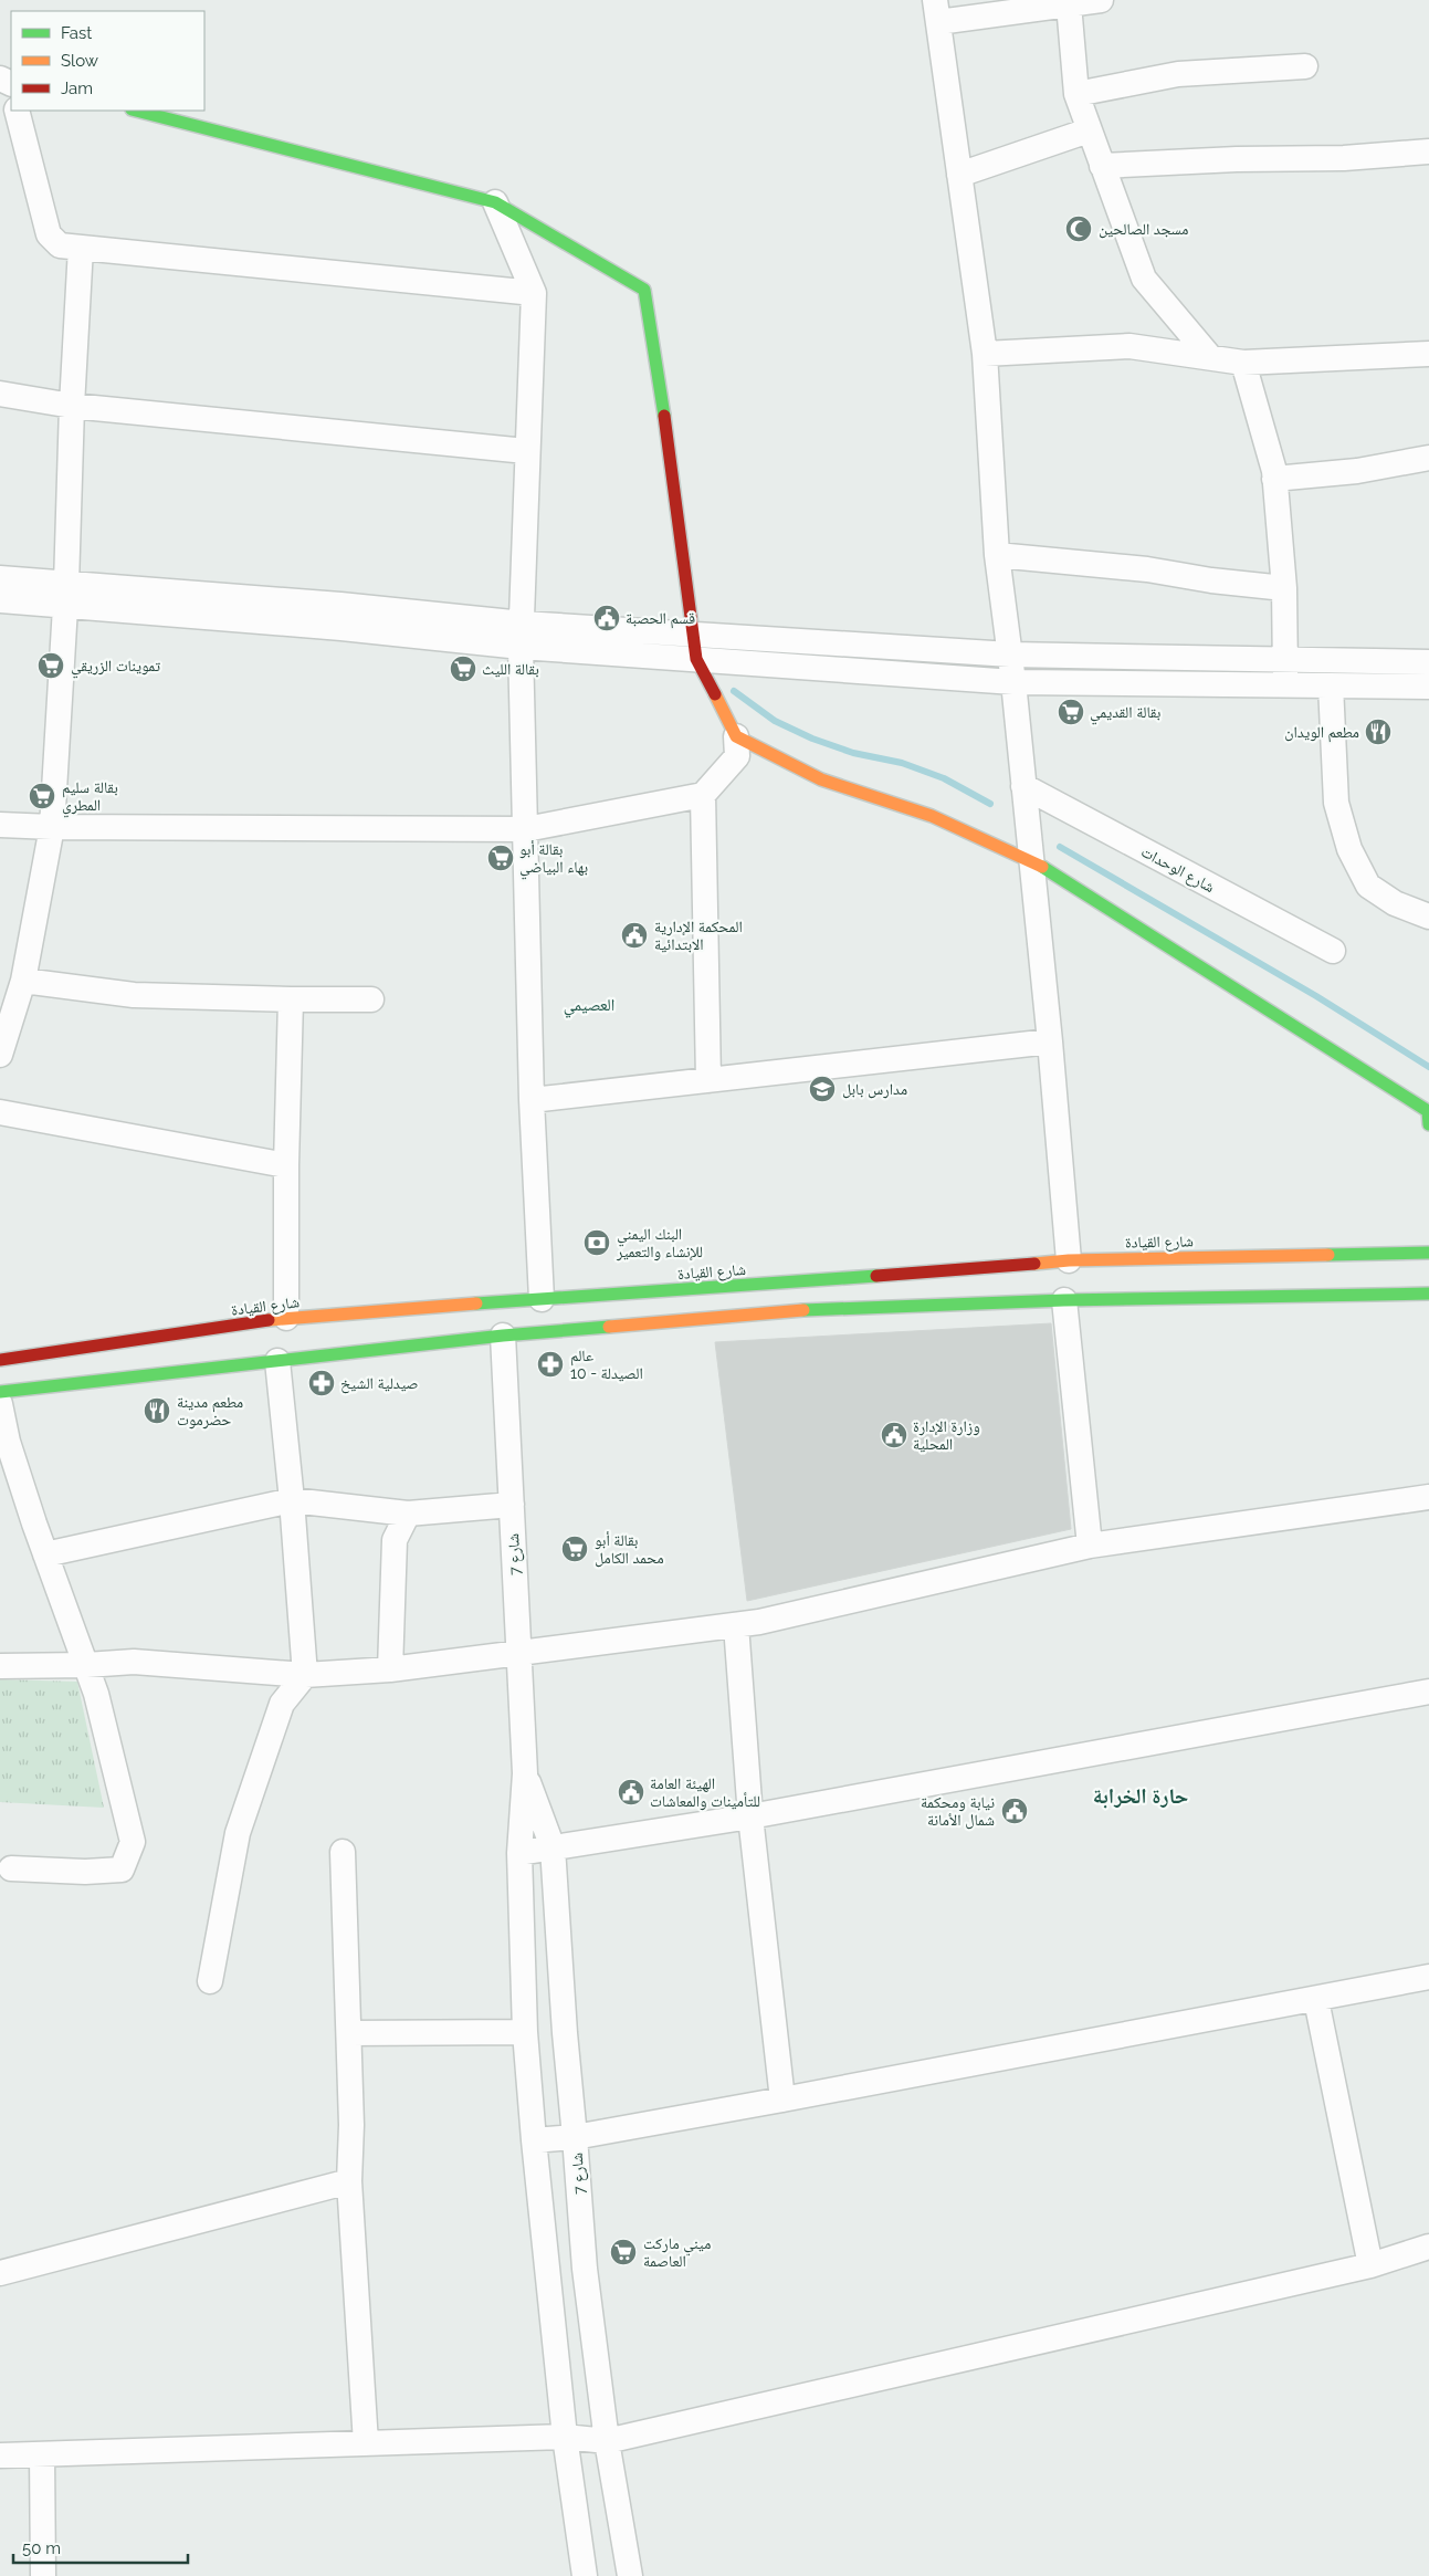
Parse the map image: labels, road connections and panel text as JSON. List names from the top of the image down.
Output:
{
  "streets": {
    "main road": ["شارع القيادة"],
    "street": ["شارع الوحدات", "شارع 7"]
  },
  "districts": ["العصيمي", "حارة الخرابة"],
  "places": {
    "mosque": ["مسجد الصالحين"],
    "public building": [
      "قسم الحصبة",
      "المحكمة الإدارية الابتدائية",
      "وزارة الإدارة المحلية",
      "الهيئة العامة للتأمينات والمعاشات",
      "نيابة ومحكمة شمال الأمانة"
    ],
    "supermarket": [
      "تموينات الزريقي",
      "بقالة الليث",
      "بقالة القديمي",
      "بقالة سليم المطري",
      "بقالة أبو بهاء البياضي",
      "بقالة أبو محمد الكامل",
      "ميني ماركت العاصمة"
    ],
    "restaurant": ["مطعم الويدان", "مطعم مدينة حضرموت"],
    "school or university": ["مدارس بابل"],
    "bank": ["البنك اليمني للإنشاء والتعمير"],
    "pharmacy": ["عالم الصيدلة - 10", "صيدلية الشيخ"]
  },
  "legend": ["Fast", "Slow", "Jam"],
  "scale_bar": "50 m"
}
